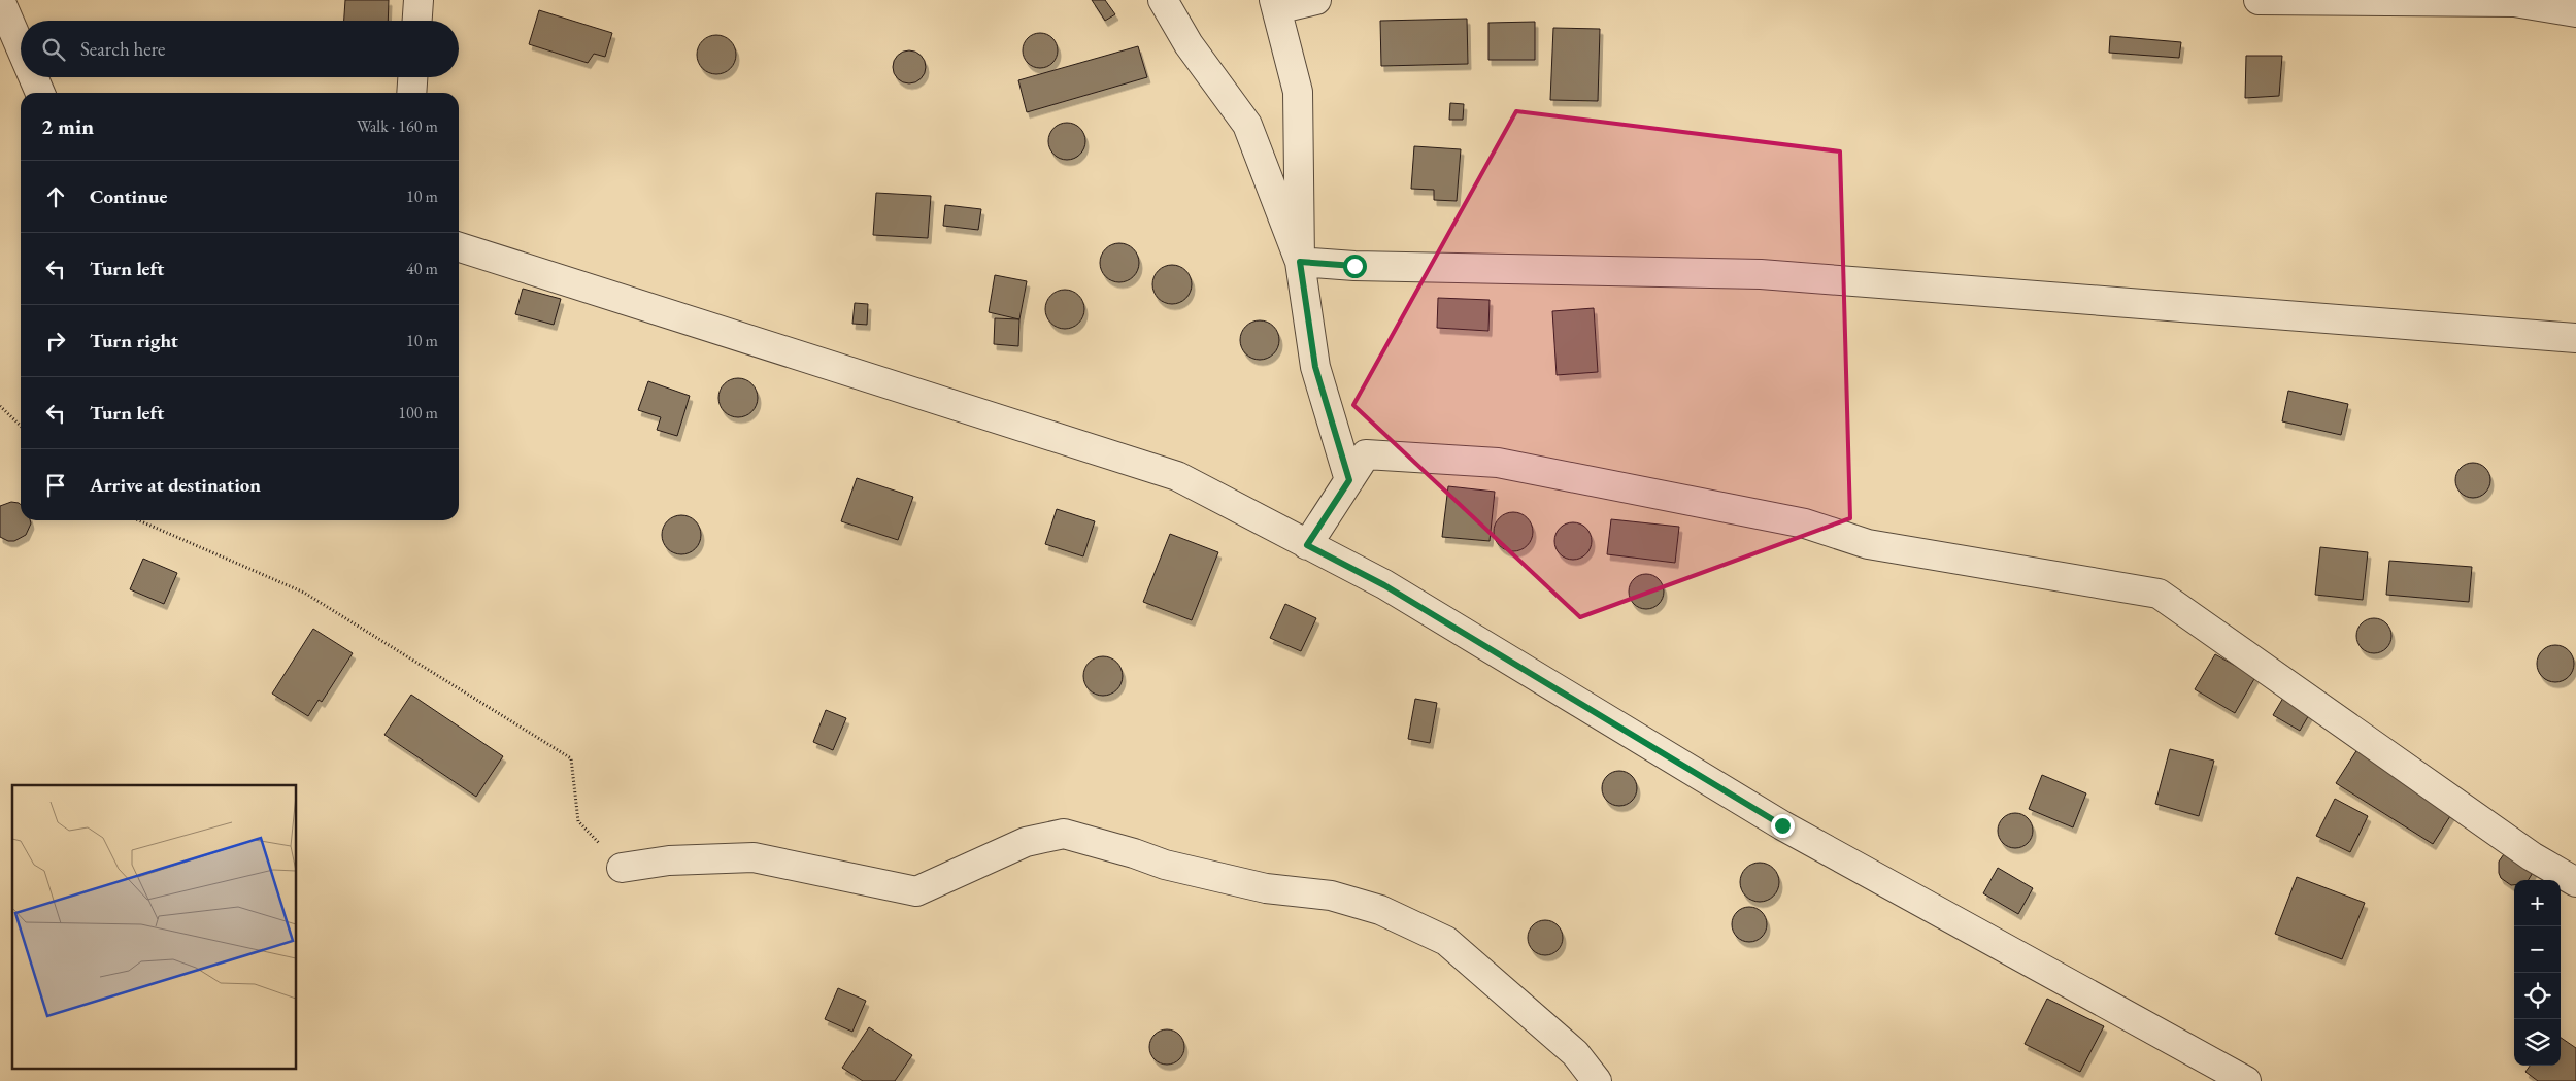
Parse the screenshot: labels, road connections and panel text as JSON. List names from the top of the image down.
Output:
{
  "page": {
    "search": "Search here",
    "heading": ["2 min", "Walk · 160 m"],
    "list": [
      ["Continue", "10 m"],
      ["Turn left", "40 m"],
      ["Turn right", "10 m"],
      ["Turn left", "100 m"],
      "Arrive at destination"
    ],
    "map_buttons": ["+", "−"]
  }
}
